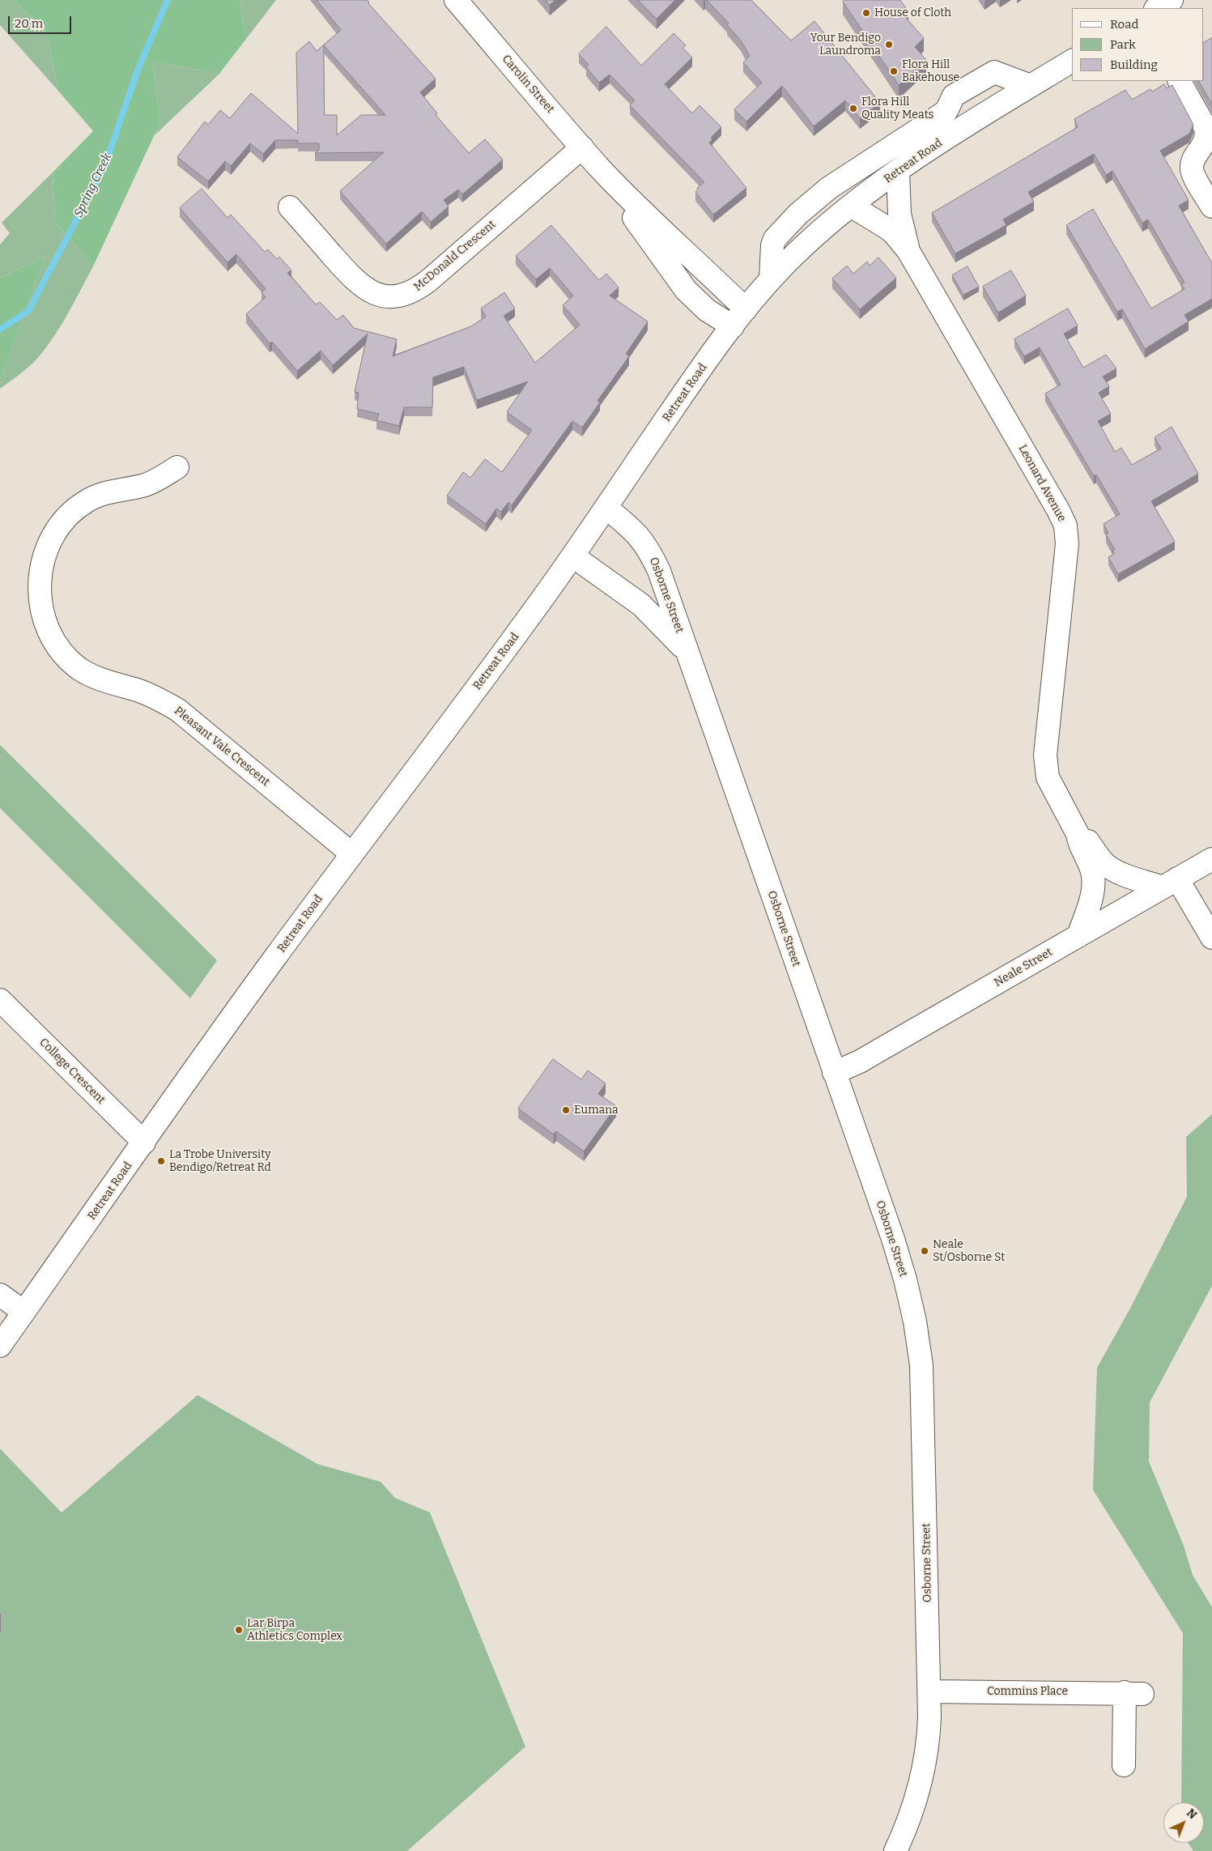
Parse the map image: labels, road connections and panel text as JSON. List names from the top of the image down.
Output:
{
  "streets": {
    "street": [
      "Carolin Street",
      "Retreat Road",
      "McDonald Crescent",
      "Leonard Avenue",
      "Osborne Street",
      "Pleasant Vale Crescent",
      "Neale Street",
      "College Crescent",
      "Commins Place"
    ]
  },
  "crossings": [
    ["Carolin Street", "Retreat Road"],
    ["Carolin Street", "McDonald Crescent"],
    ["Retreat Road", "Leonard Avenue"],
    ["Retreat Road", "Osborne Street"],
    ["Retreat Road", "Pleasant Vale Crescent"],
    ["Retreat Road", "College Crescent"],
    ["Leonard Avenue", "Neale Street"],
    ["Osborne Street", "Neale Street"],
    ["Osborne Street", "Commins Place"]
  ],
  "water": ["Spring Creek"],
  "places": [
    "House of Cloth",
    "Your Bendigo Laundroma",
    "Flora Hill Bakehouse",
    "Flora Hill Quality Meats",
    "Eumana",
    "La Trobe University Bendigo/Retreat Rd",
    "Neale St/Osborne St",
    "Lar Birpa Athletics Complex"
  ],
  "legend": ["Road", "Park", "Building"],
  "scale_bar": "20 m",
  "north": "top right"
}
